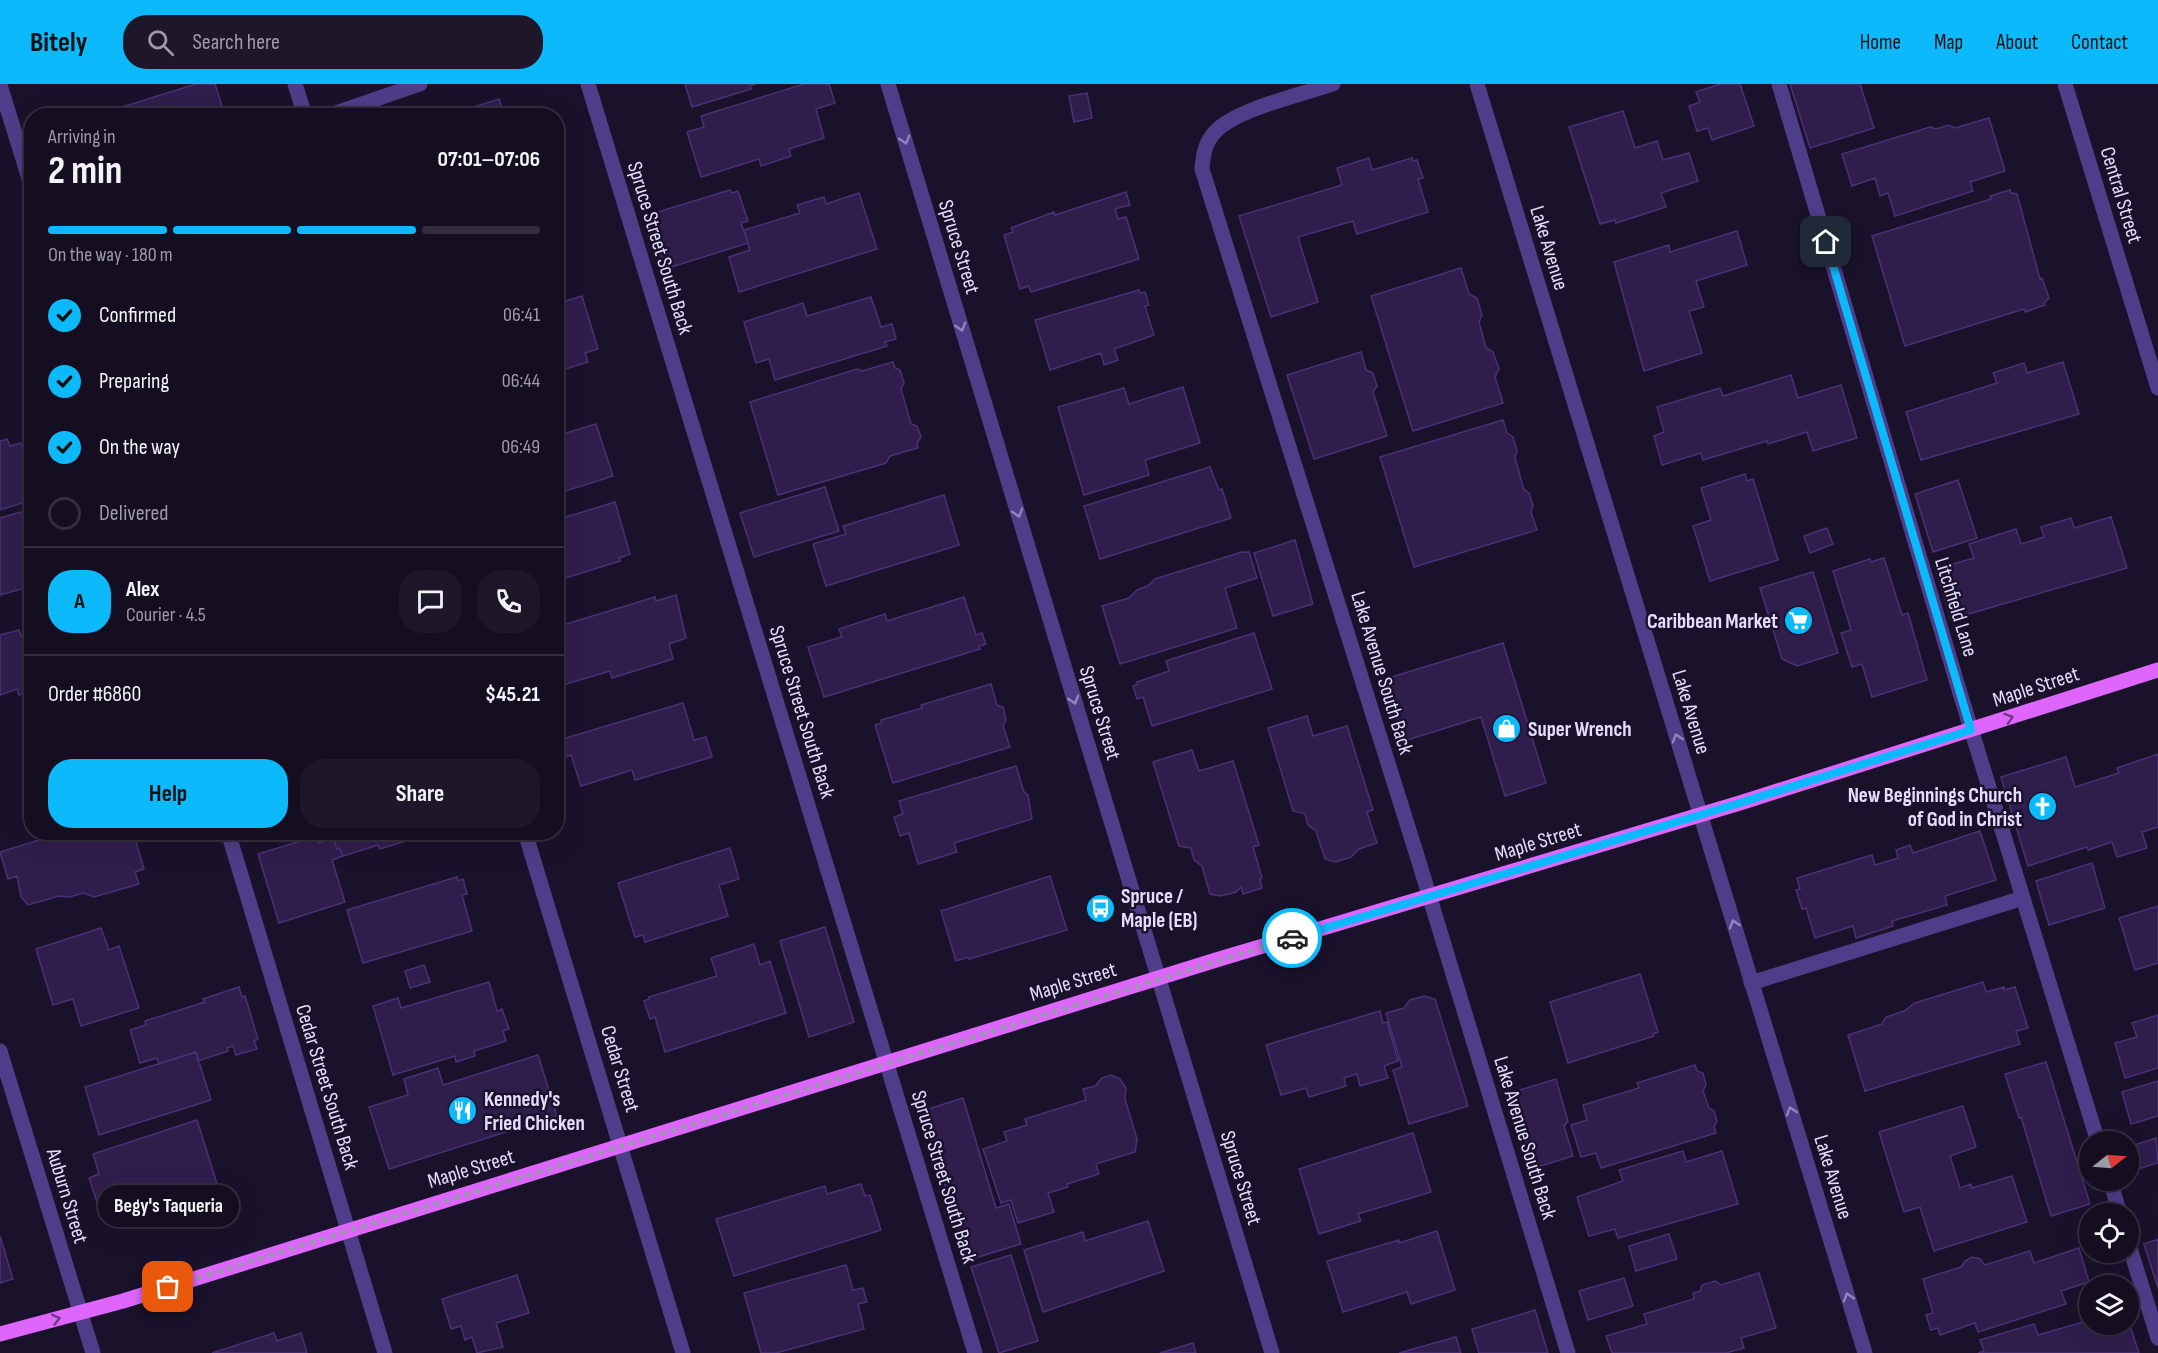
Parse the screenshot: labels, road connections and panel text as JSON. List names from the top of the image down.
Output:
{
  "streets": {
    "main road": ["Maple Street"],
    "street": [
      "Central Street",
      "Spruce Street",
      "Spruce Street South Back",
      "Lake Avenue",
      "Litchfield Lane",
      "Lake Avenue South Back",
      "Cedar Street",
      "Cedar Street South Back",
      "Auburn Street"
    ]
  },
  "crossings": [
    ["Spruce Street", "Maple Street"],
    ["Spruce Street South Back", "Maple Street"],
    ["Lake Avenue", "Maple Street"],
    ["Litchfield Lane", "Maple Street"],
    ["Lake Avenue South Back", "Maple Street"],
    ["Maple Street", "Cedar Street"],
    ["Maple Street", "Cedar Street South Back"],
    ["Maple Street", "Auburn Street"]
  ],
  "one_way": ["Spruce Street", "Lake Avenue"],
  "places": {
    "supermarket": ["Caribbean Market"],
    "shop": ["Super Wrench"],
    "church": ["New Beginnings Church of God in Christ"],
    "bus stop": ["Spruce / Maple (EB)"],
    "restaurant": ["Kennedy's Fried Chicken"],
    "other": ["Begy's Taqueria"]
  },
  "north": "right",
  "page": {
    "header": "Bitely",
    "search": "Search here",
    "nav": [
      "Home",
      "Map",
      "About",
      "Contact"
    ],
    "heading": ["2 min", "Arriving in", "07:01–07:06"],
    "panel": [
      "Alex",
      "Courier · 4.5",
      "Order #6860",
      "$45.21"
    ],
    "bar": "On the way · 180 m",
    "list": [
      ["Confirmed", "06:41"],
      ["Preparing", "06:44"],
      ["On the way", "06:49"],
      "Delivered"
    ],
    "round": "A",
    "buttons": ["Help", "Share"],
    "bubble": "Begy's Taqueria"
  }
}
